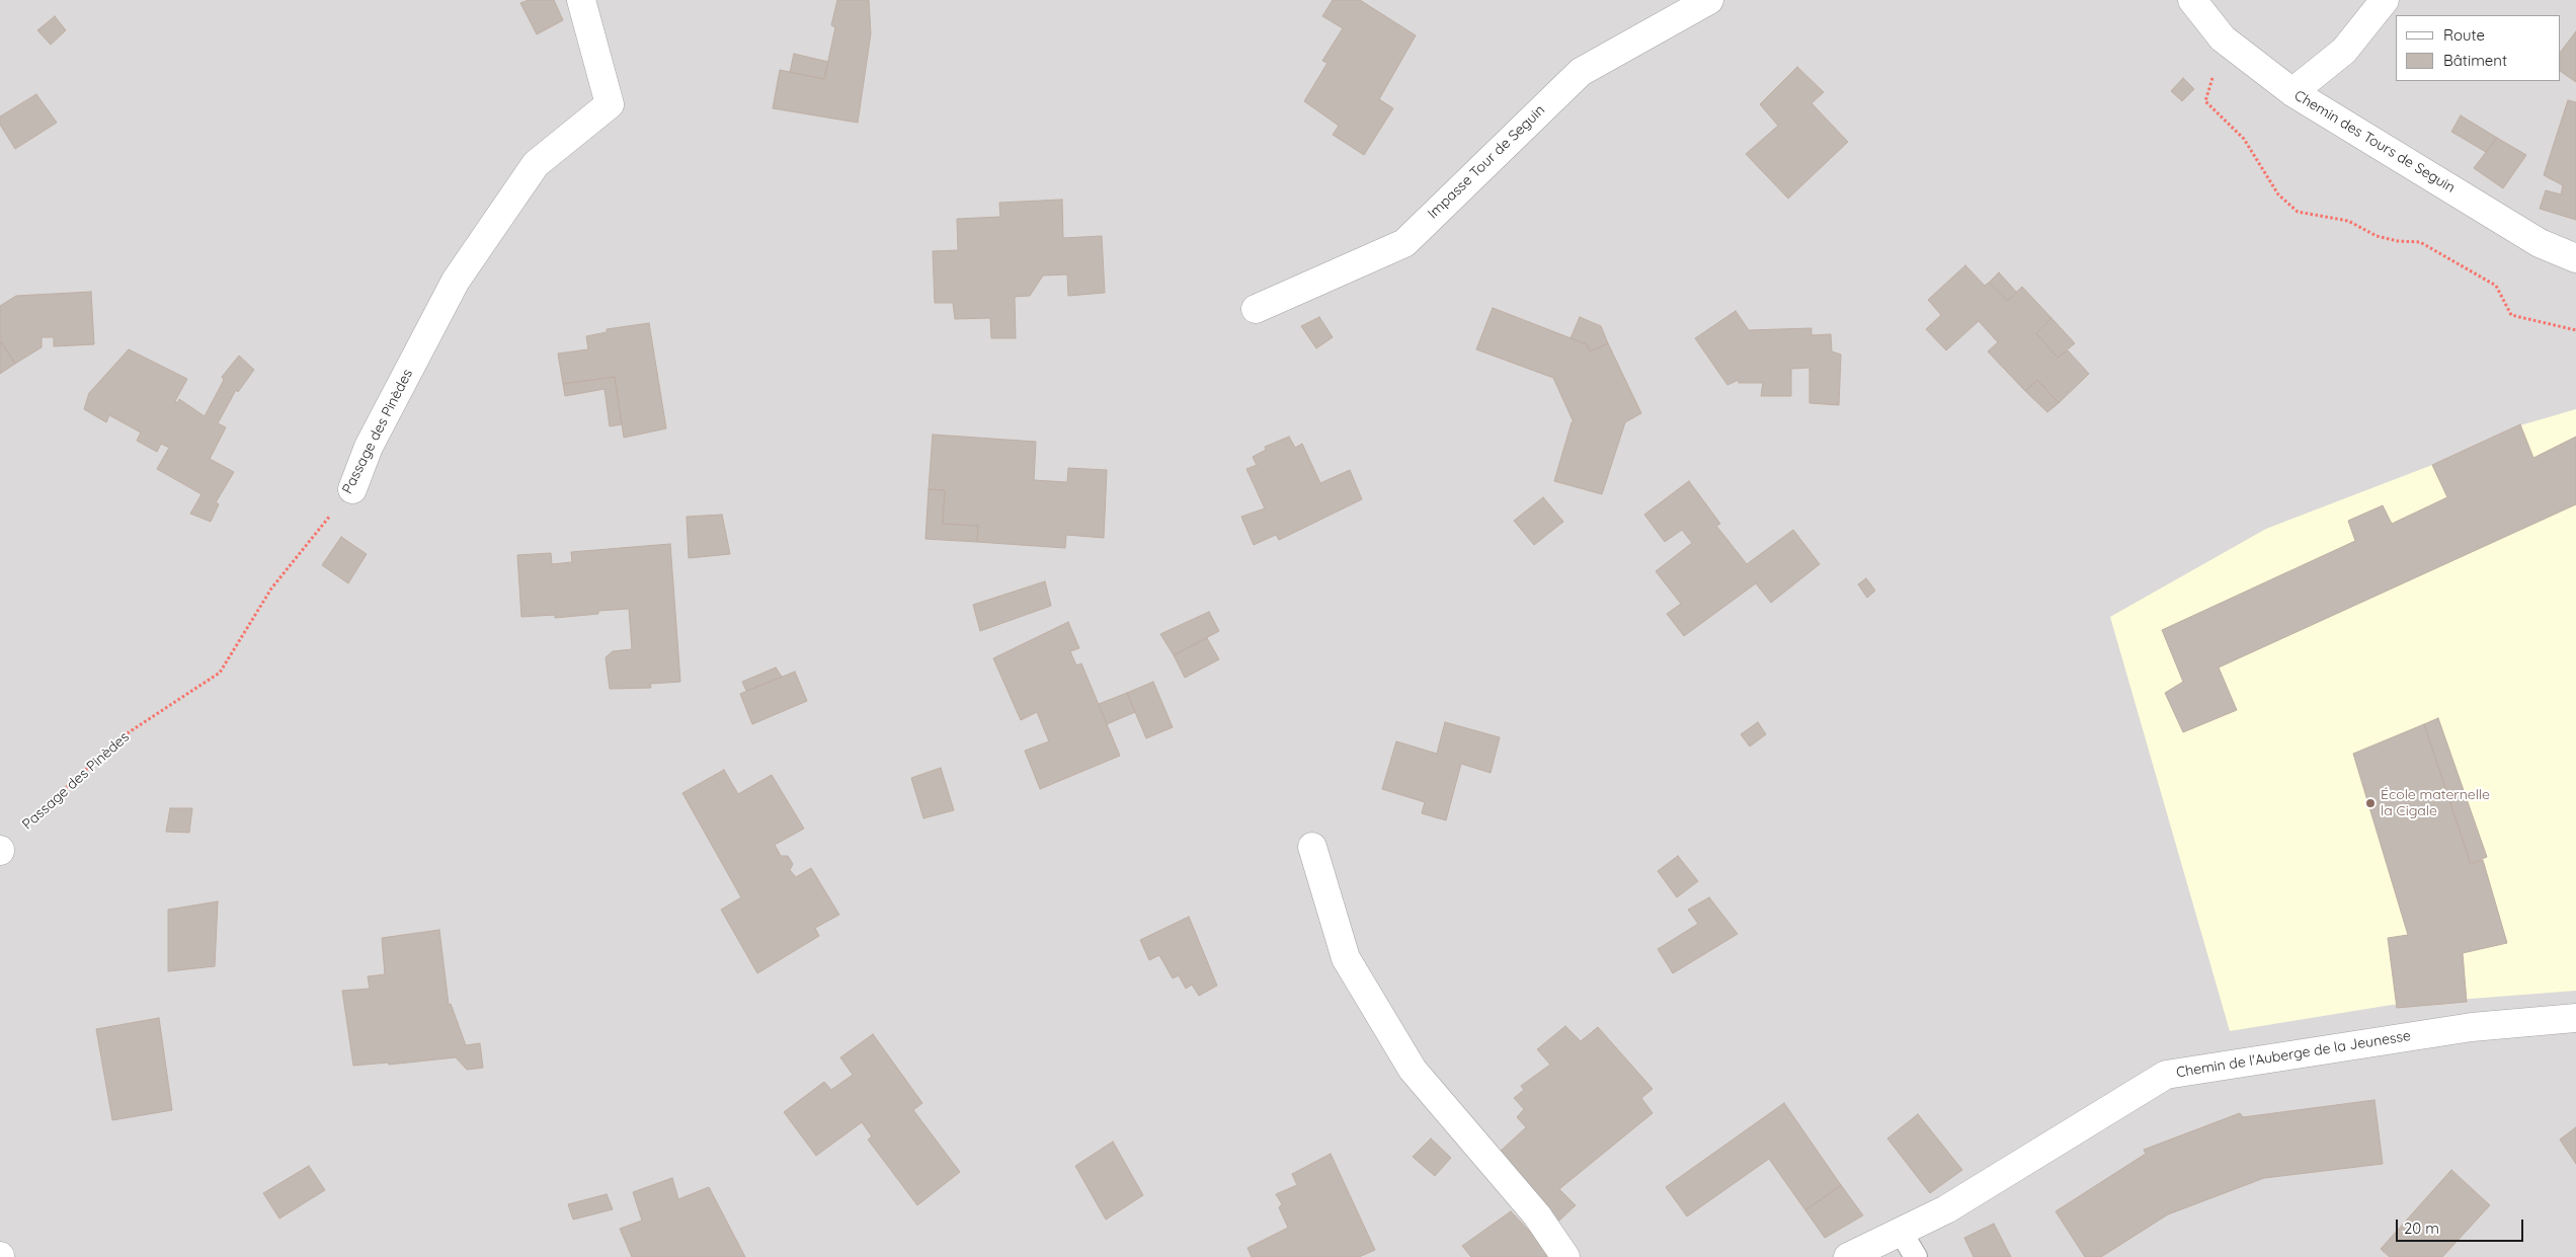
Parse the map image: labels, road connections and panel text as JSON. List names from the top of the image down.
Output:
{
  "streets": {
    "street": [
      "Chemin des Tours de Seguin",
      "Impasse Tour de Seguin",
      "Passage des Pinèdes",
      "Chemin de l'Auberge de la Jeunesse"
    ]
  },
  "places": ["École maternelle la Cigale"],
  "legend": ["Route", "Bâtiment"],
  "scale_bar": "20 m"
}
